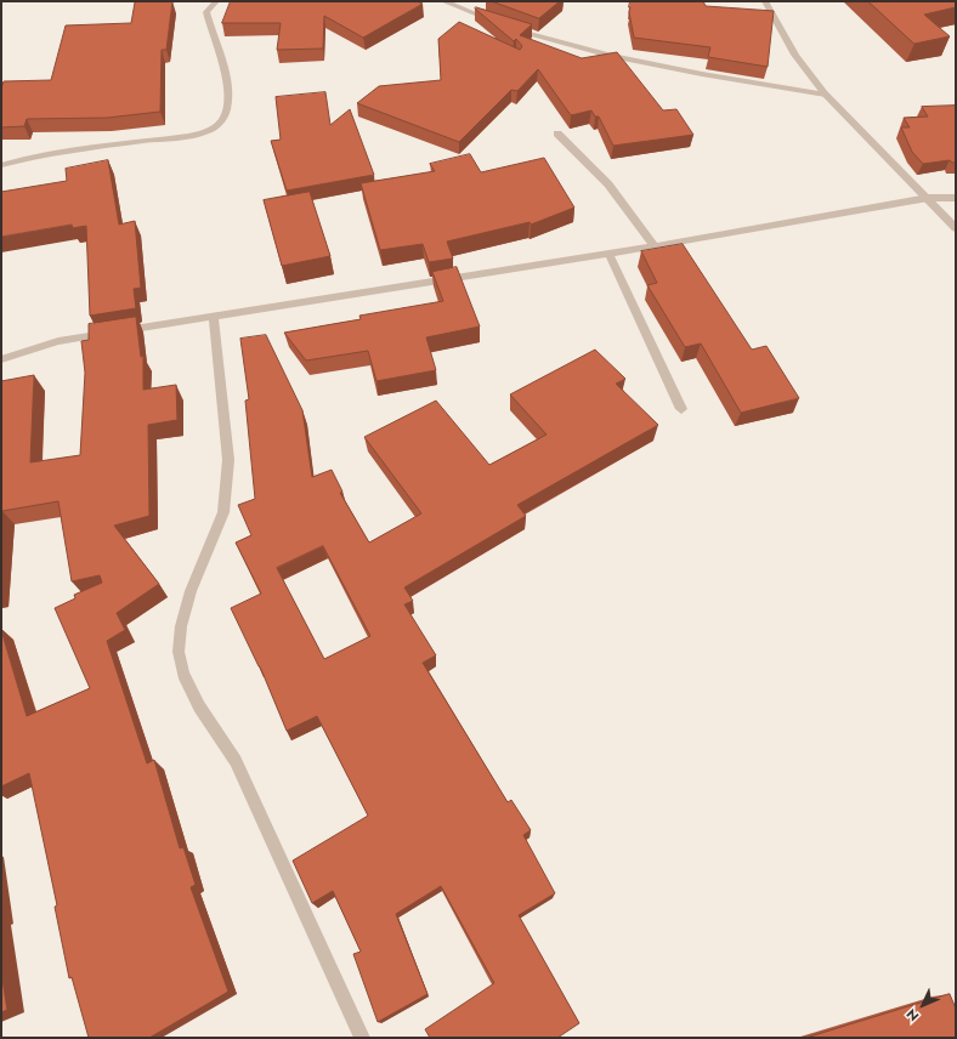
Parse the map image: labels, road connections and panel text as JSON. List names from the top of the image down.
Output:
{
  "north": "bottom left"
}
